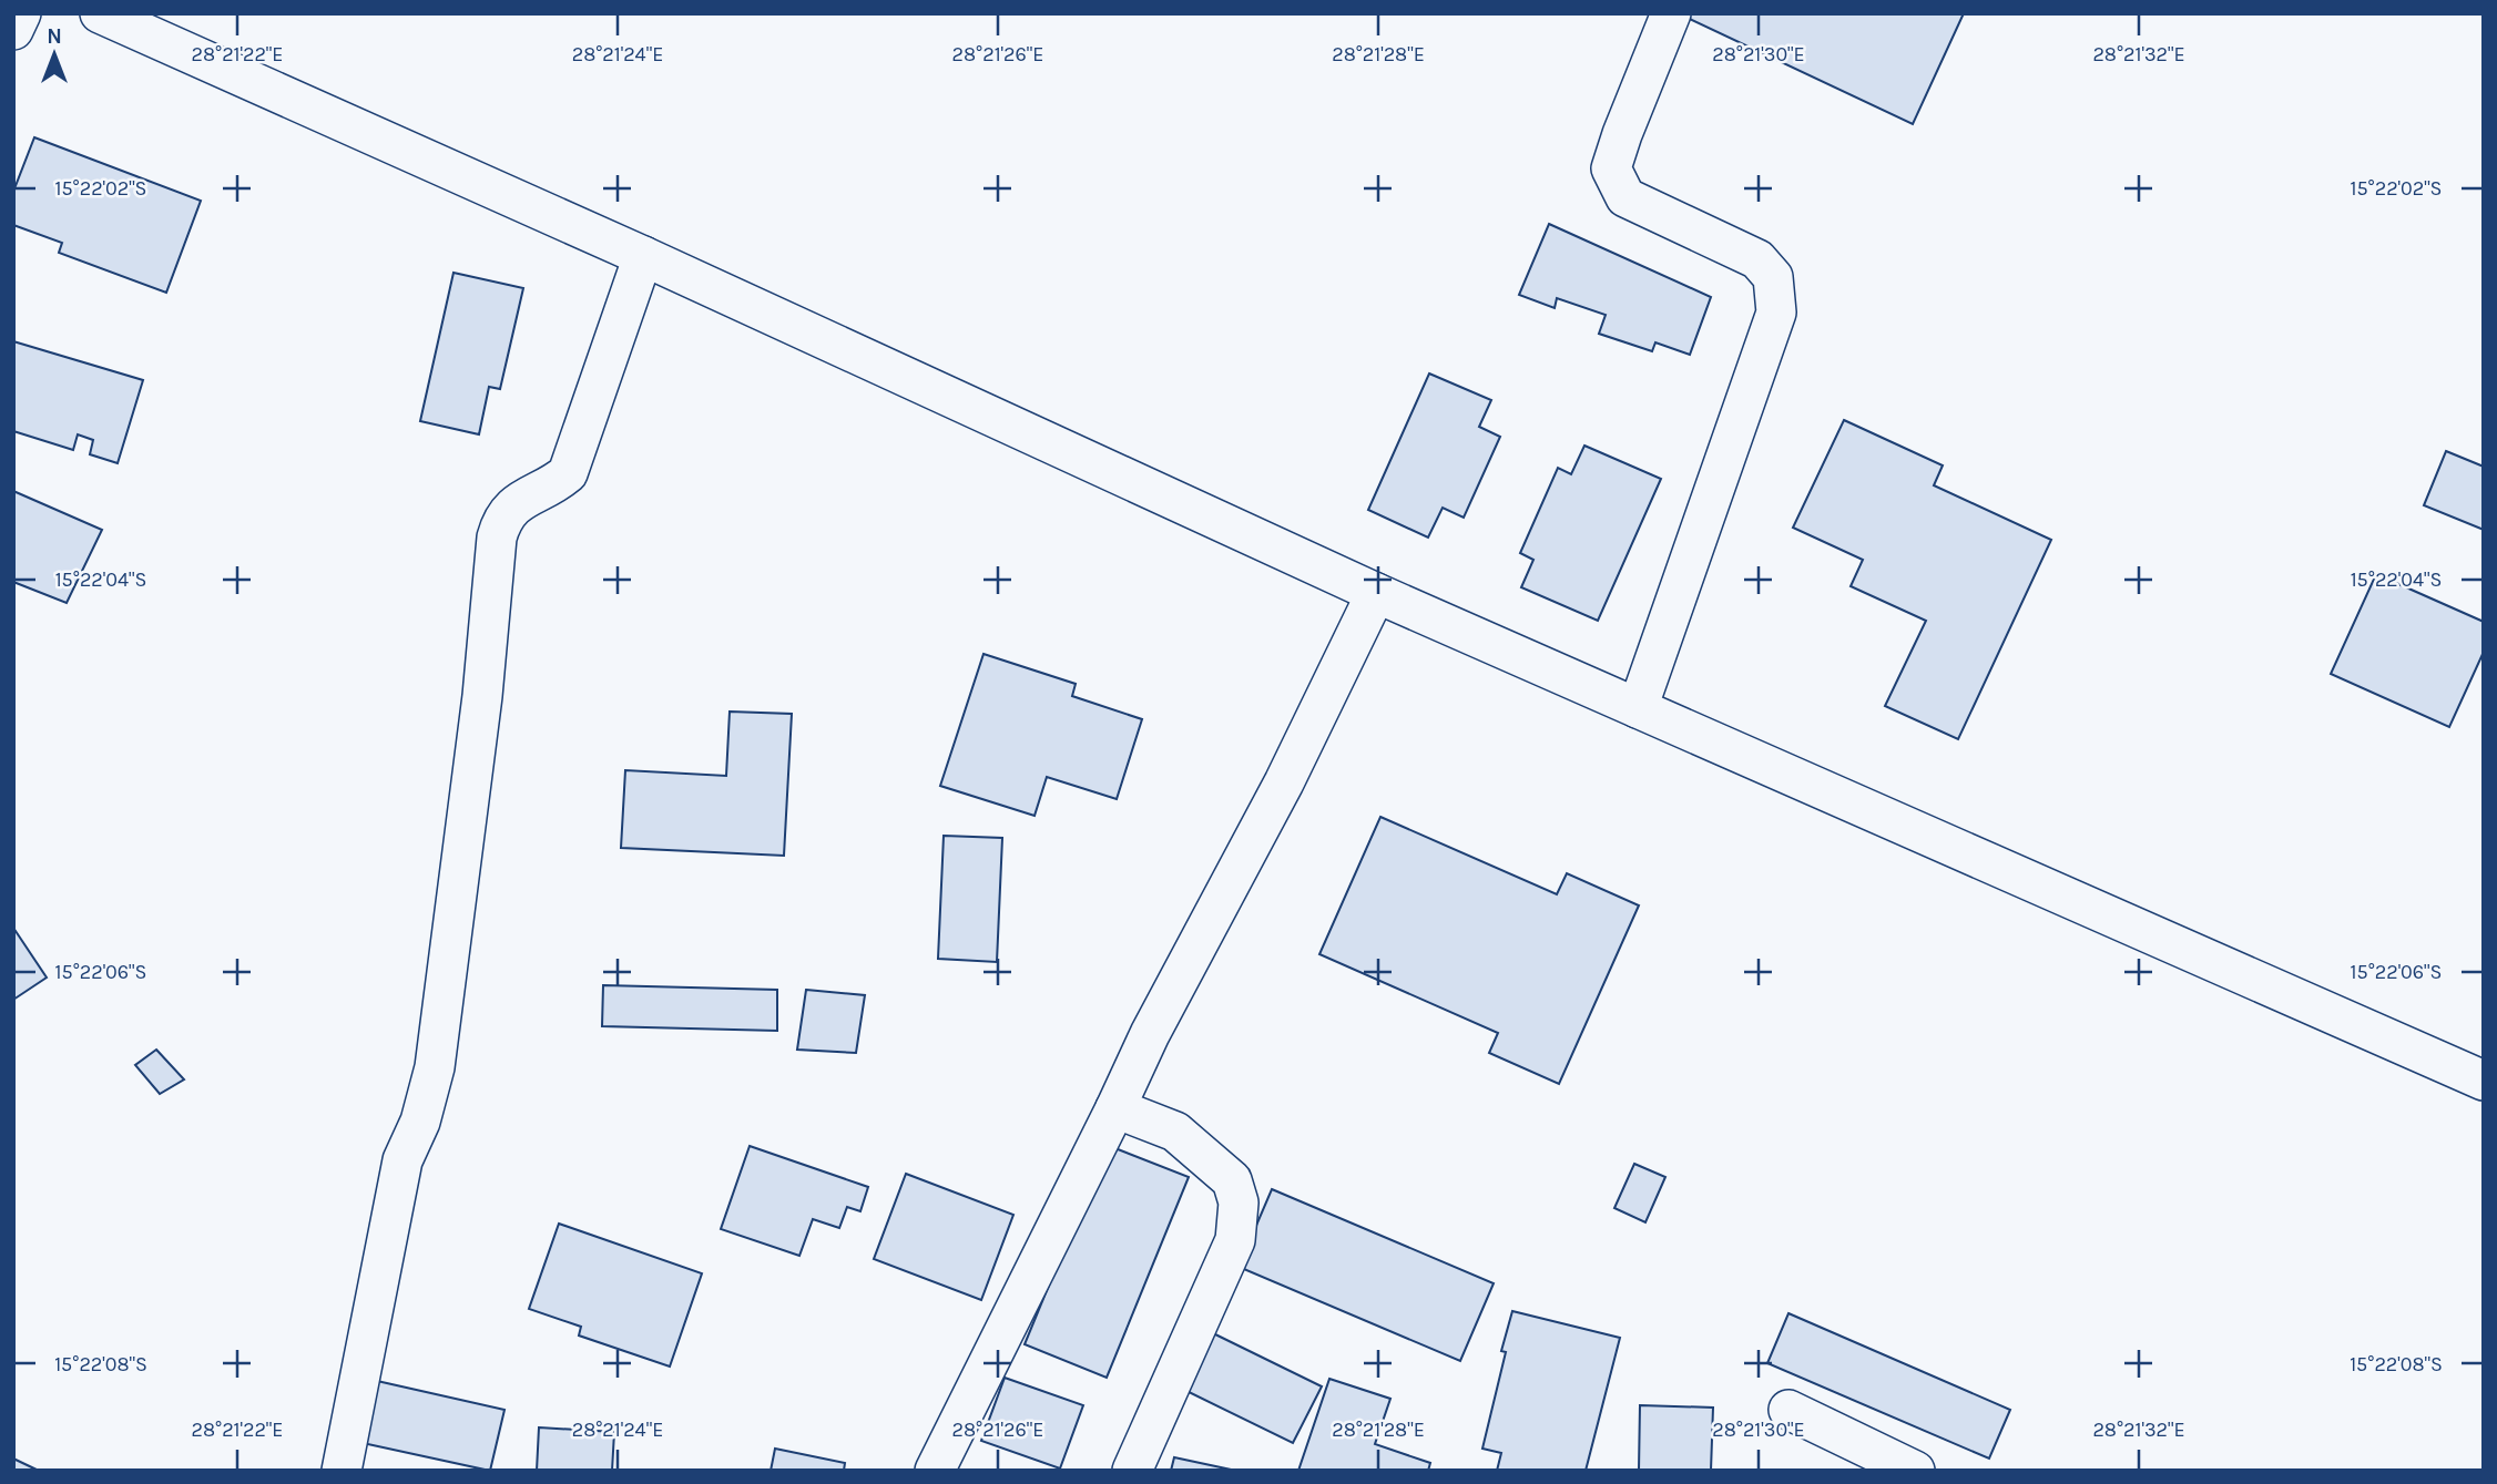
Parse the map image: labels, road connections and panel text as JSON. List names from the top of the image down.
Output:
{
  "north": "top",
  "coordinates": [
    "28°21'22\"E",
    "28°21'24\"E",
    "28°21'26\"E",
    "28°21'28\"E",
    "28°21'30\"E",
    "28°21'32\"E",
    "15°22'02\"S",
    "15°22'04\"S",
    "15°22'06\"S",
    "15°22'08\"S"
  ]
}
